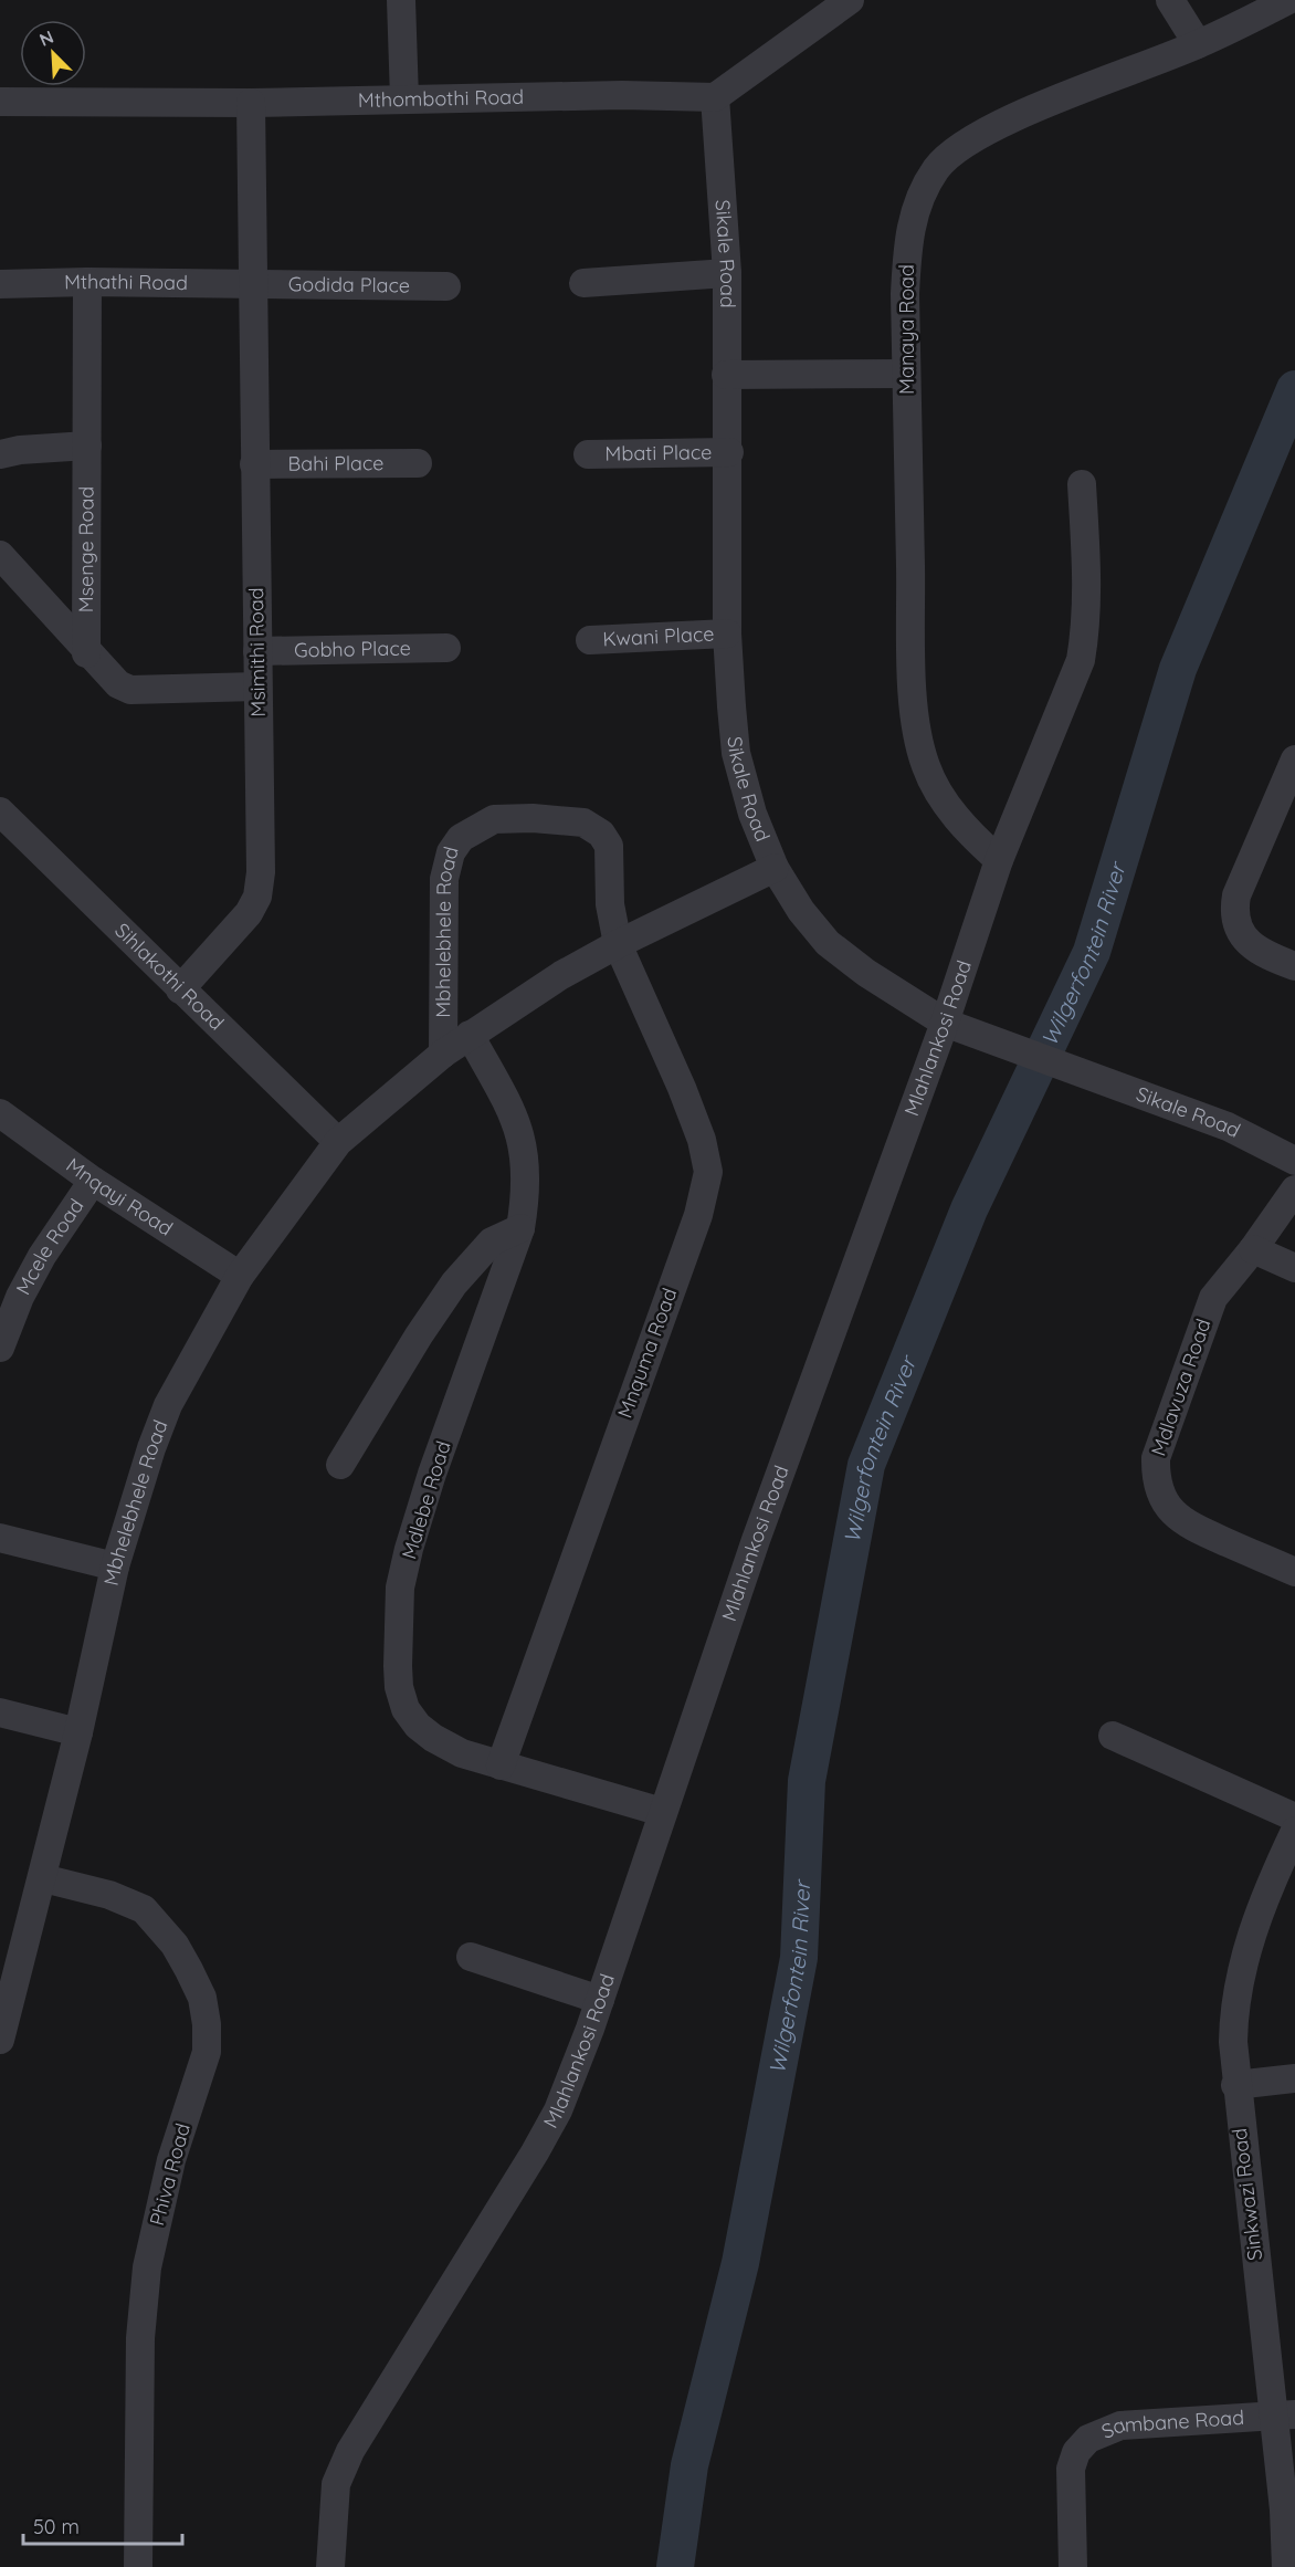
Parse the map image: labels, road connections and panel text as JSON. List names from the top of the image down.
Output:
{
  "streets": {
    "street": [
      "Mthombothi Road",
      "Sikale Road",
      "Mthathi Road",
      "Godida Place",
      "Manaya Road",
      "Mbati Place",
      "Bahi Place",
      "Msenge Road",
      "Kwani Place",
      "Gobho Place",
      "Msimithi Road",
      "Mbhelebhele Road",
      "Sihlakothi Road",
      "Mlahlankosi Road",
      "Mnqayi Road",
      "Mcele Road",
      "Mnquma Road",
      "Mdlavuza Road",
      "Mdlebe Road",
      "Phiva Road",
      "Sinkwazi Road",
      "Sambane Road"
    ]
  },
  "crossings": [
    ["Mthombothi Road", "Sikale Road"],
    ["Mthombothi Road", "Msimithi Road"],
    ["Sikale Road", "Mbati Place"],
    ["Sikale Road", "Kwani Place"],
    ["Sikale Road", "Mbhelebhele Road"],
    ["Sikale Road", "Mlahlankosi Road"],
    ["Mthathi Road", "Godida Place"],
    ["Mthathi Road", "Msenge Road"],
    ["Mthathi Road", "Msimithi Road"],
    ["Godida Place", "Msimithi Road"],
    ["Manaya Road", "Mlahlankosi Road"],
    ["Bahi Place", "Msimithi Road"],
    ["Msenge Road", "Msimithi Road"],
    ["Gobho Place", "Msimithi Road"],
    ["Msimithi Road", "Sihlakothi Road"],
    ["Mbhelebhele Road", "Sihlakothi Road"],
    ["Mbhelebhele Road", "Mnqayi Road"],
    ["Mbhelebhele Road", "Mnquma Road"],
    ["Mbhelebhele Road", "Mdlebe Road"],
    ["Mbhelebhele Road", "Phiva Road"],
    ["Mlahlankosi Road", "Mdlebe Road"],
    ["Mnqayi Road", "Mcele Road"],
    ["Mnquma Road", "Mdlebe Road"],
    ["Sinkwazi Road", "Sambane Road"]
  ],
  "water": ["Wilgerfontein River"],
  "scale_bar": "50 m",
  "north": "top left"
}
